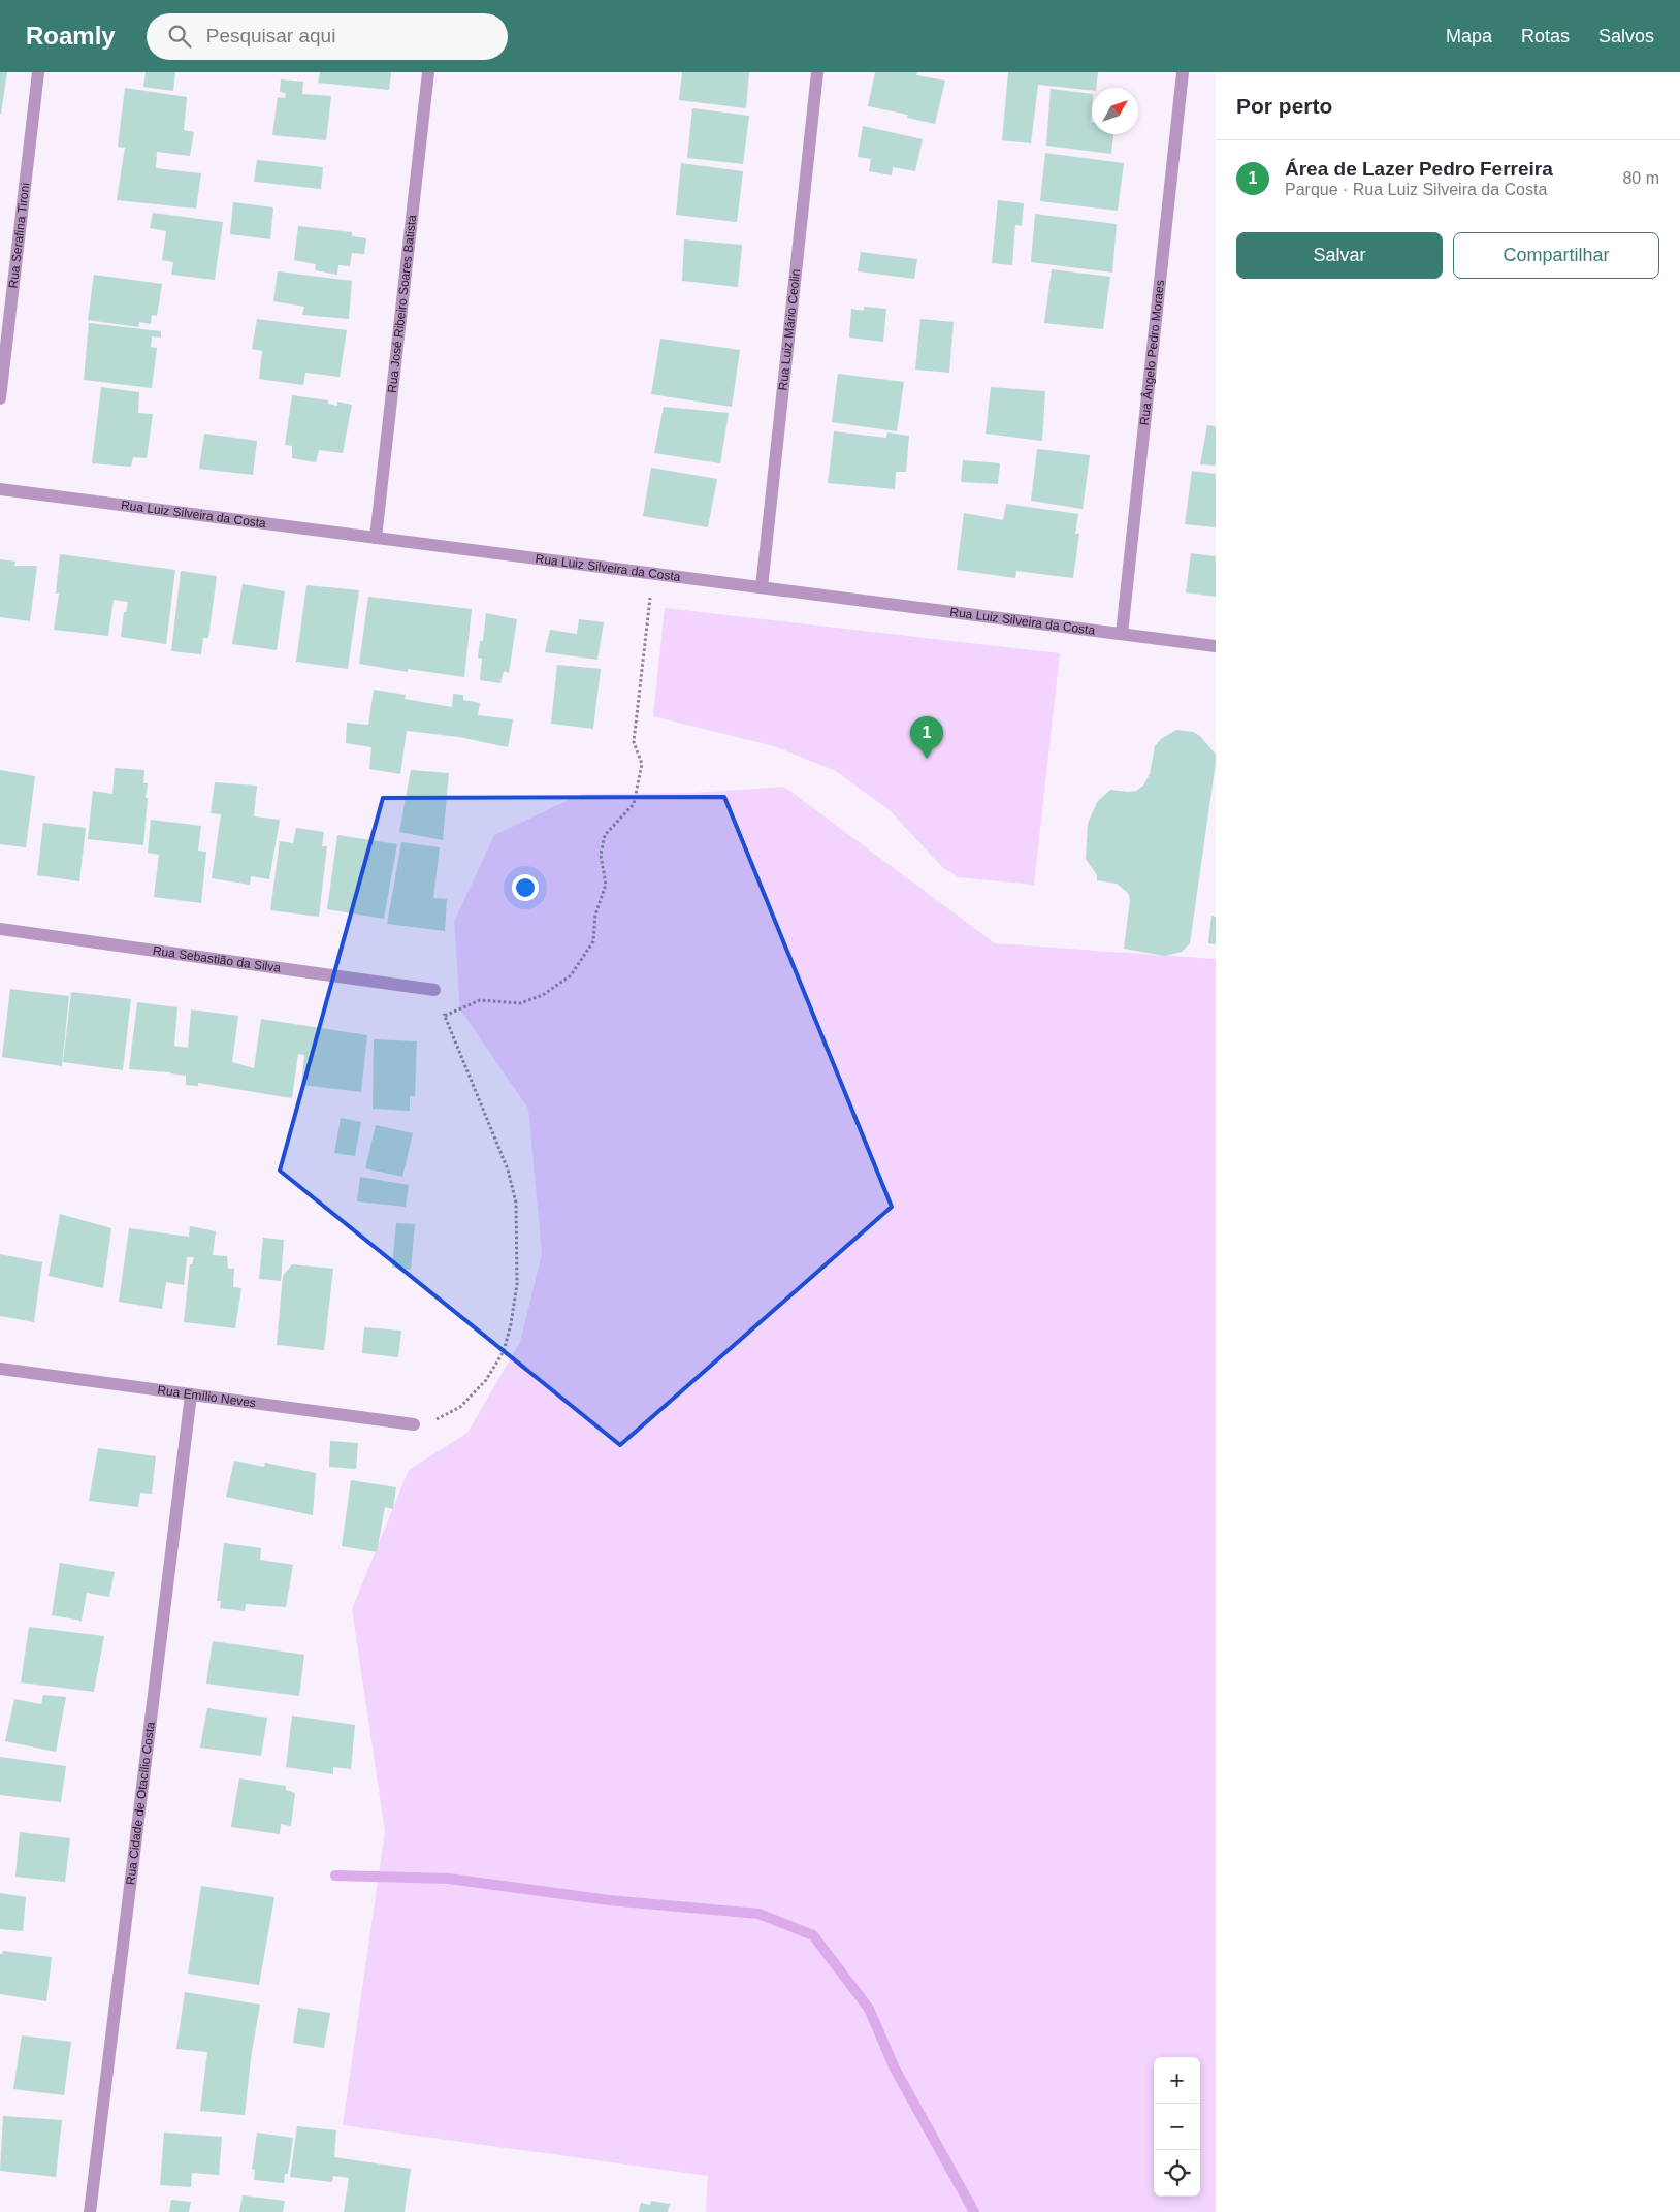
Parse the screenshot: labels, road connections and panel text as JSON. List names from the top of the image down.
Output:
{
  "streets": {
    "street": [
      "Rua Serafina Tironi",
      "Rua José Ribeiro Soares Batista",
      "Rua Luiz Mário Ceolin",
      "Rua Ângelo Pedro Moraes",
      "Rua Luiz Silveira da Costa",
      "Rua Sebastião da Silva",
      "Rua Emílio Neves",
      "Rua Cidade de Otacílio Costa"
    ]
  },
  "crossings": [
    ["Rua José Ribeiro Soares Batista", "Rua Luiz Silveira da Costa"],
    ["Rua Luiz Mário Ceolin", "Rua Luiz Silveira da Costa"],
    ["Rua Ângelo Pedro Moraes", "Rua Luiz Silveira da Costa"],
    ["Rua Emílio Neves", "Rua Cidade de Otacílio Costa"]
  ],
  "north": "top right",
  "page": {
    "header": "Roamly",
    "search": "Pesquisar aqui",
    "nav": ["Mapa", "Rotas", "Salvos"],
    "heading": "Por perto",
    "list": [
      {
        "mark": "1",
        "name": "Área de Lazer Pedro Ferreira",
        "note": "Parque · Rua Luiz Silveira da Costa",
        "value": "80 m"
      }
    ],
    "buttons": ["Salvar", "Compartilhar"],
    "pins": "1",
    "map_buttons": ["+", "−"]
  }
}
